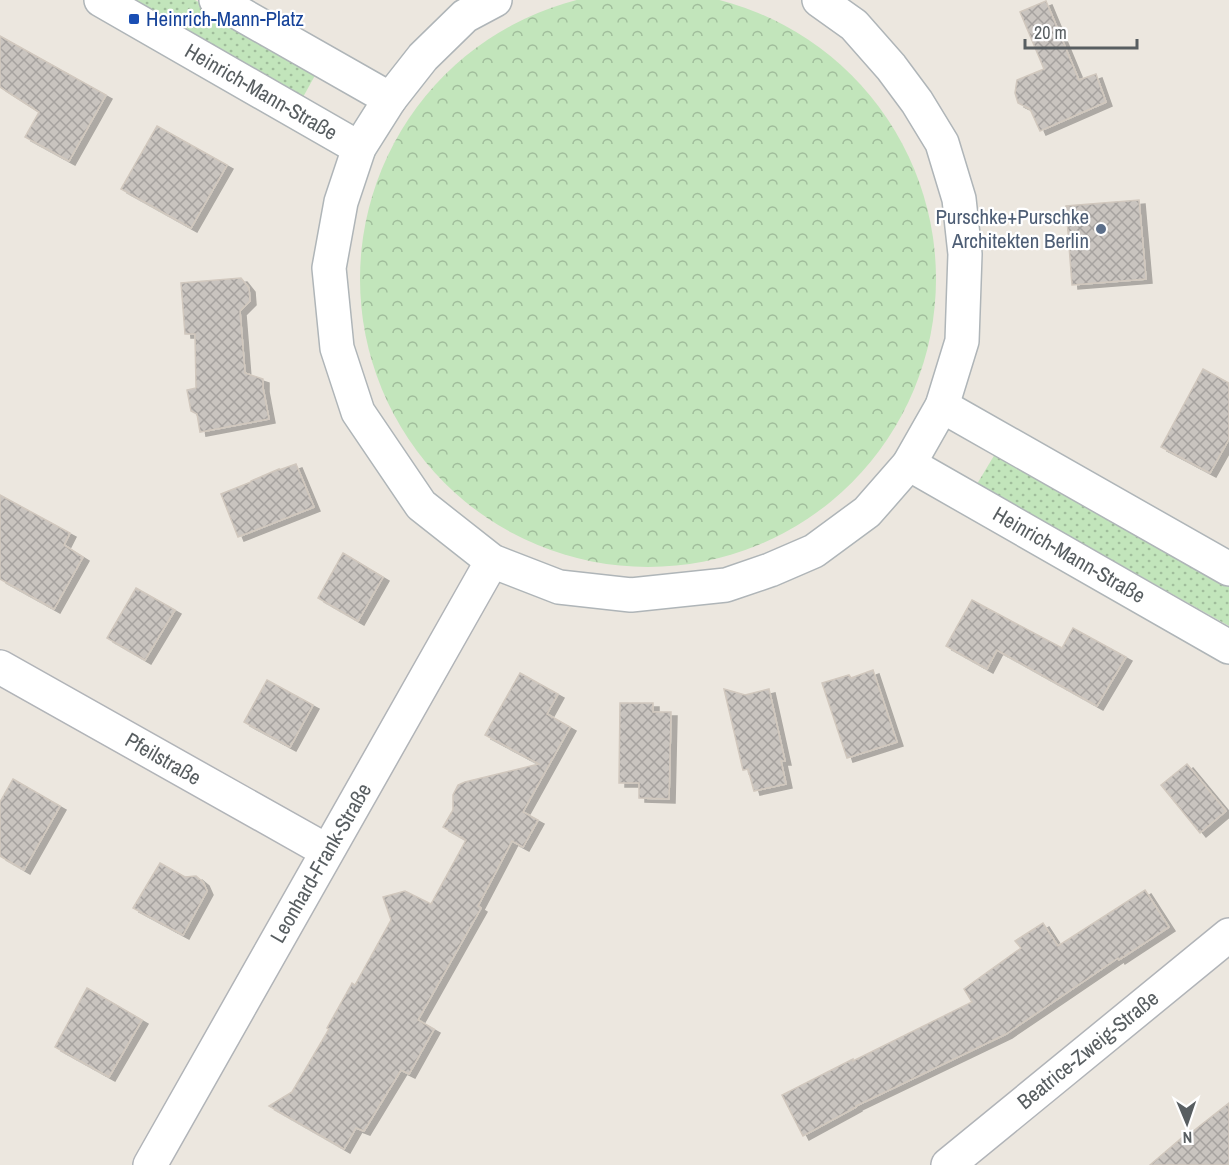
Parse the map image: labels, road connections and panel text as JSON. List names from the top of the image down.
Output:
{
  "streets": {
    "main road": [
      "Heinrich-Mann-Straße",
      "Pfeilstraße",
      "Leonhard-Frank-Straße",
      "Beatrice-Zweig-Straße"
    ]
  },
  "crossings": [
    ["Pfeilstraße", "Leonhard-Frank-Straße"]
  ],
  "places": {
    "transit": ["Heinrich-Mann-Platz"],
    "other": ["Purschke+Purschke Architekten Berlin"]
  },
  "scale_bar": "20 m",
  "north": "bottom"
}
